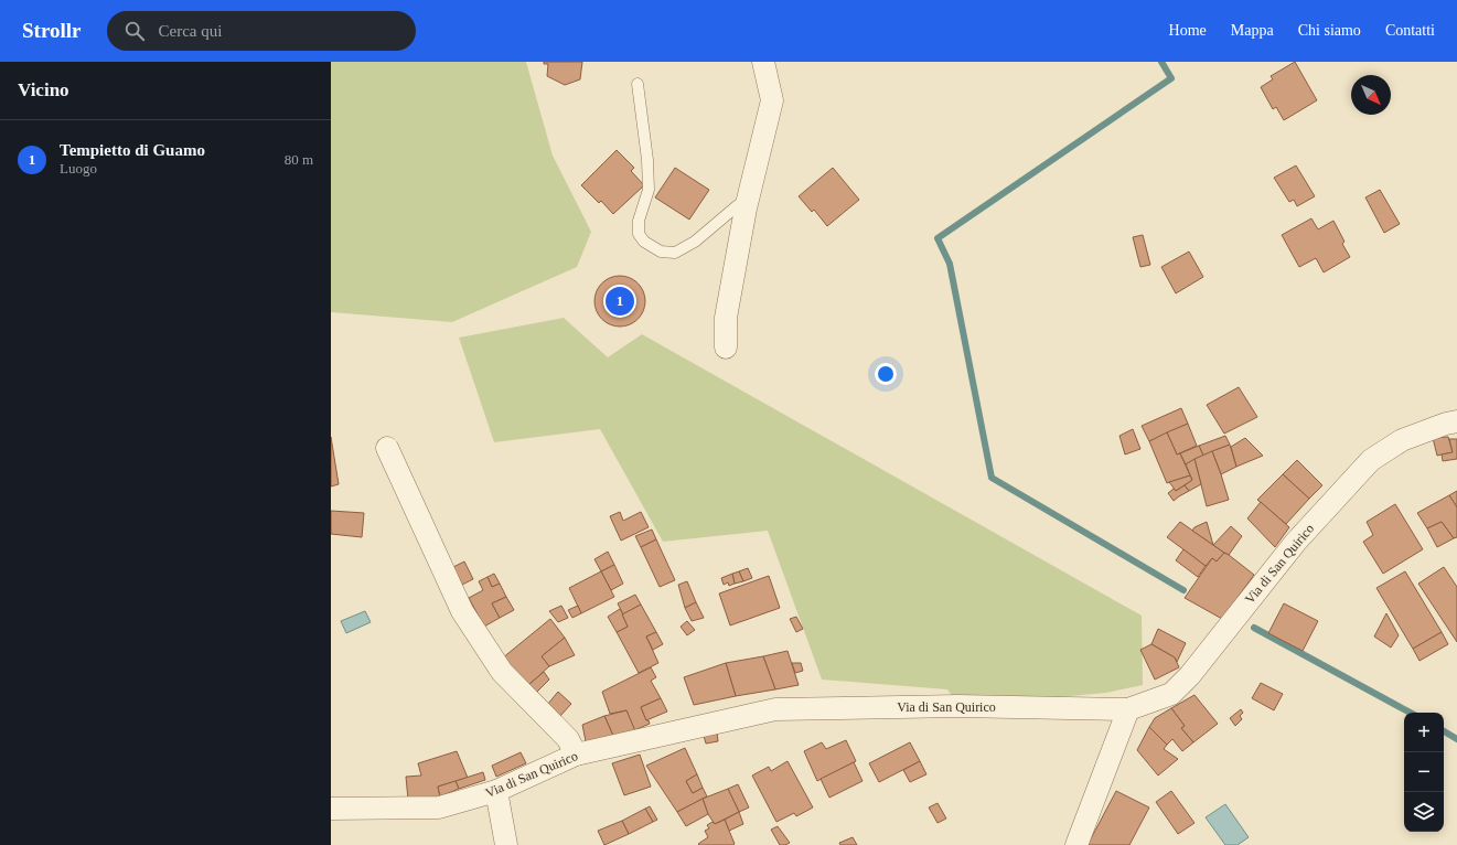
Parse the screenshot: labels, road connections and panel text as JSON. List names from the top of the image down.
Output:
{
  "streets": {
    "street": ["Via di San Quirico"]
  },
  "north": "bottom right",
  "page": {
    "header": "Strollr",
    "search": "Cerca qui",
    "nav": [
      "Home",
      "Mappa",
      "Chi siamo",
      "Contatti"
    ],
    "heading": "Vicino",
    "list": [
      {
        "mark": "1",
        "name": "Tempietto di Guamo",
        "note": "Luogo",
        "value": "80 m"
      }
    ],
    "pins": "1",
    "map_buttons": ["+", "−"]
  }
}
